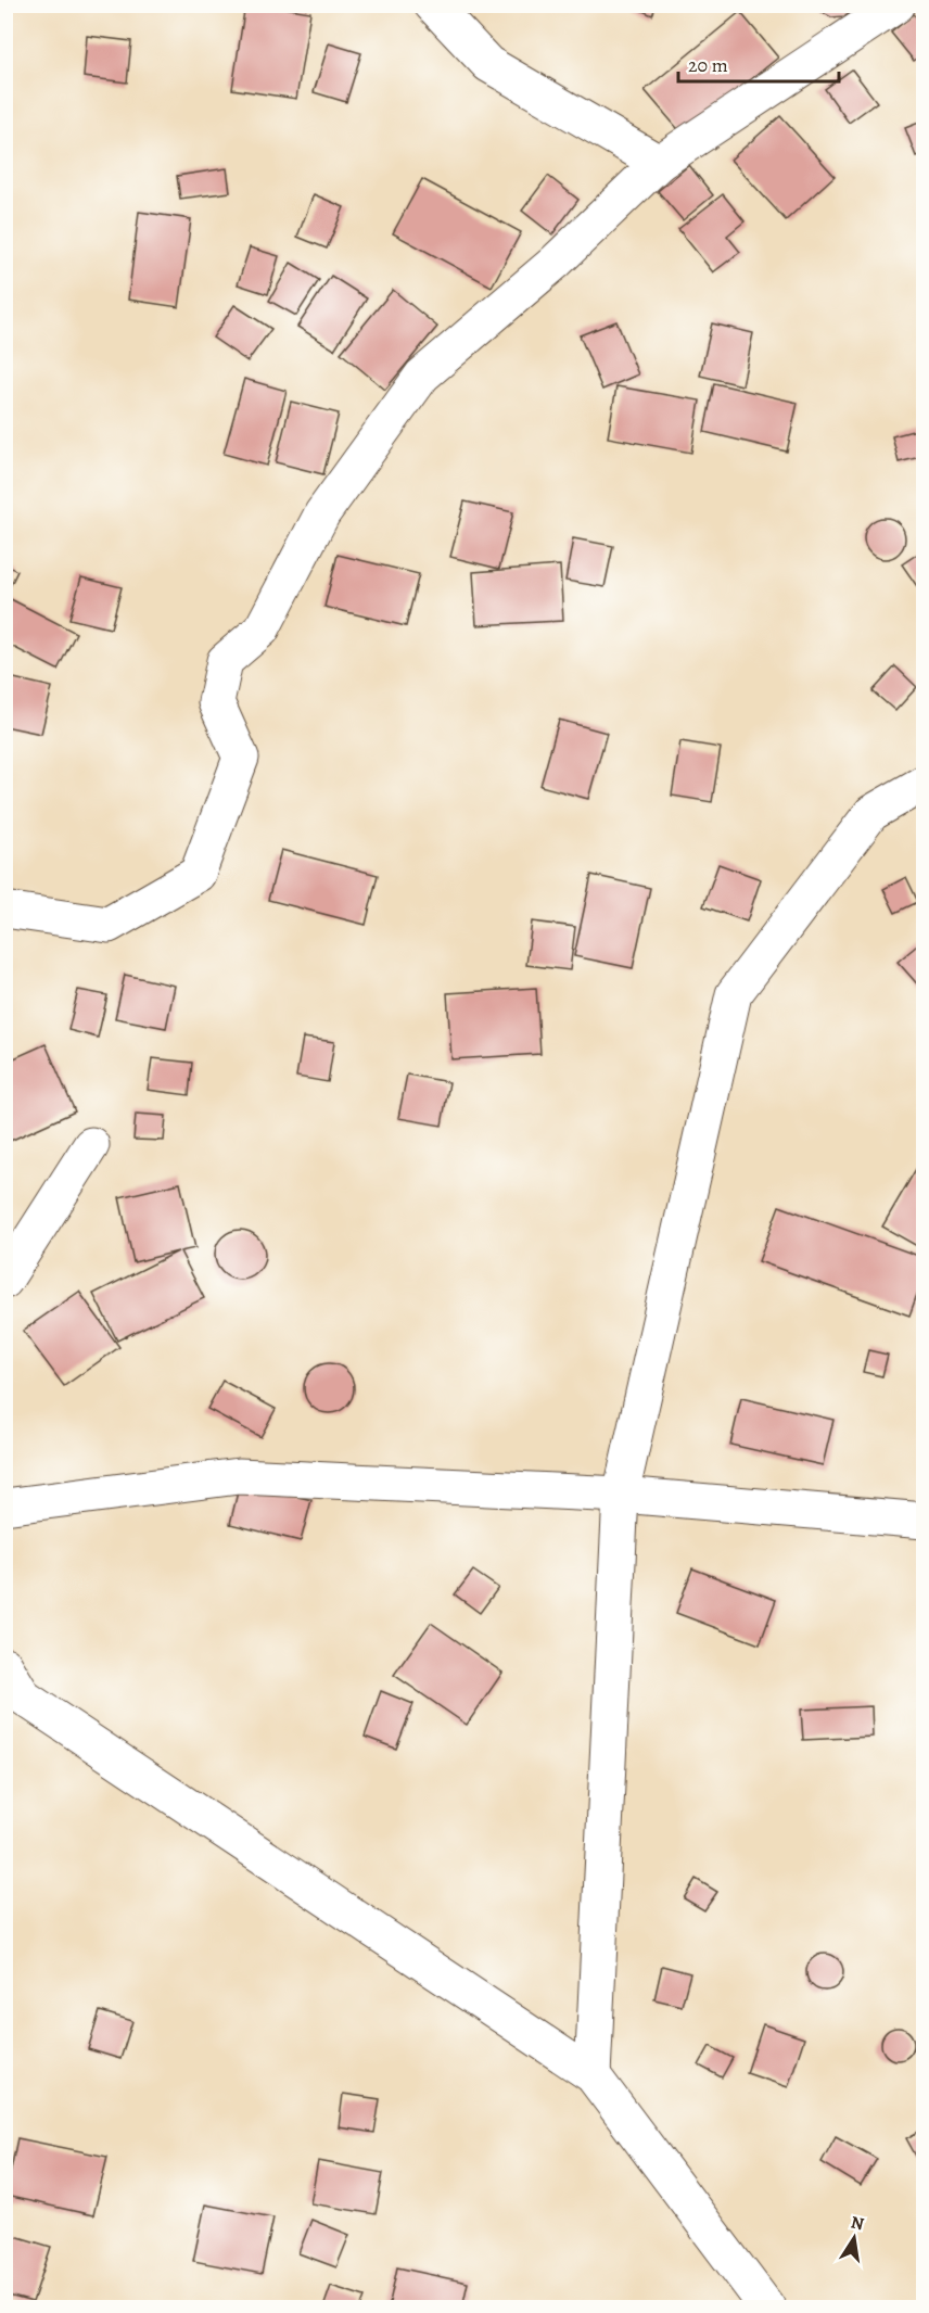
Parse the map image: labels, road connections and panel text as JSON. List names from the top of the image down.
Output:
{
  "scale_bar": "20 m",
  "north": "top"
}
